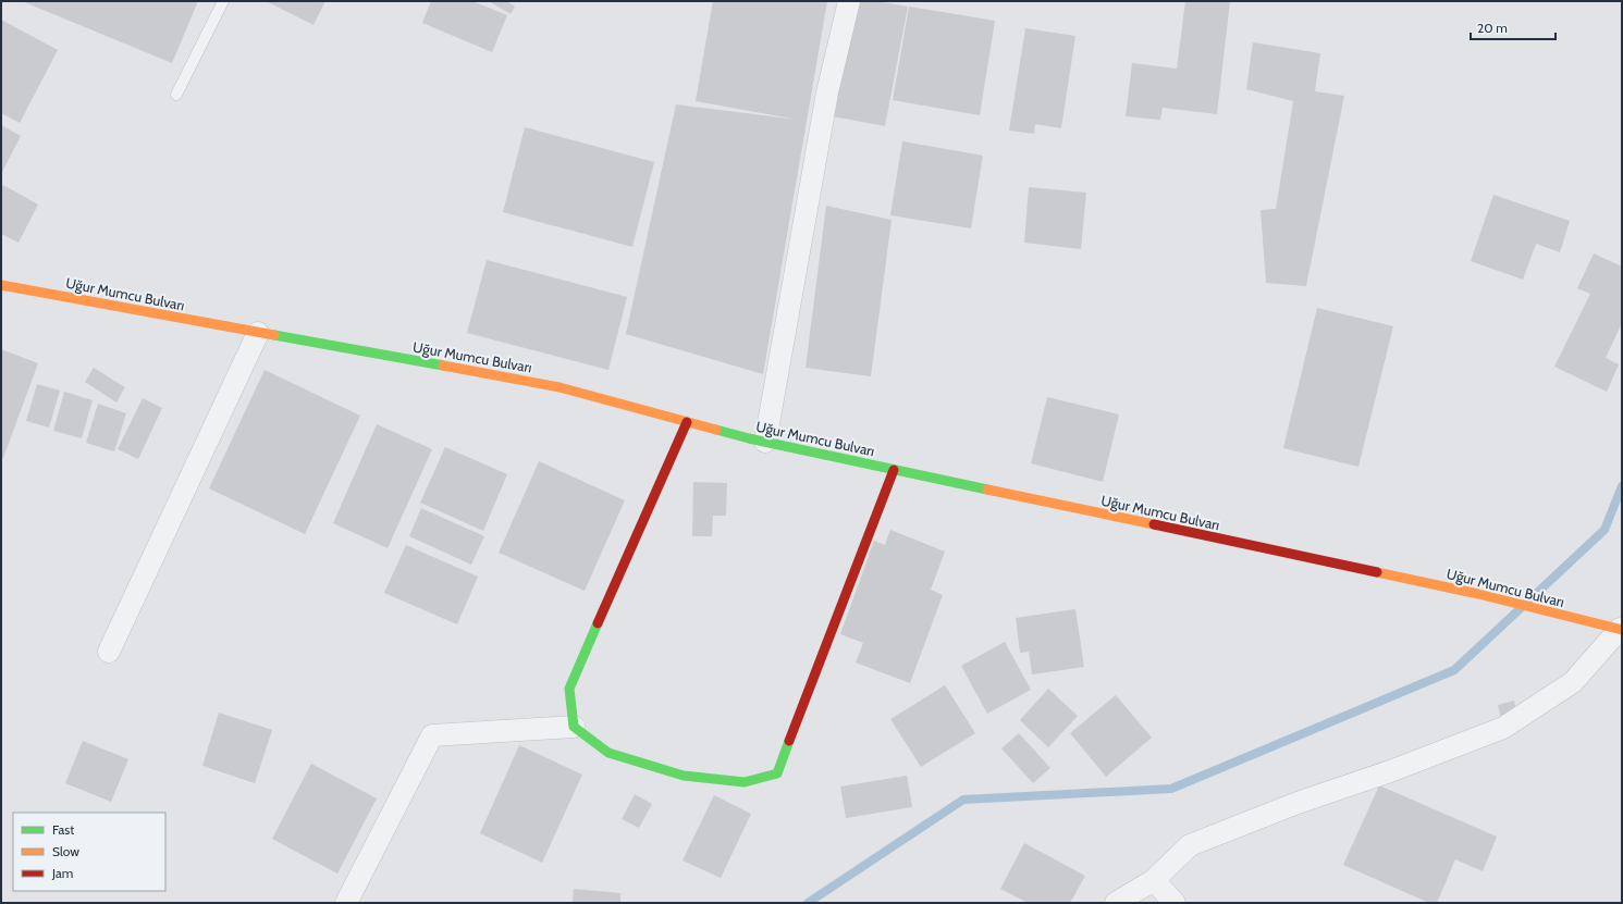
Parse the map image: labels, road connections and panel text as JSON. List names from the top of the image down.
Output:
{
  "streets": {
    "street": ["Uğur Mumcu Bulvarı"]
  },
  "legend": ["Fast", "Slow", "Jam"],
  "scale_bar": "20 m"
}
